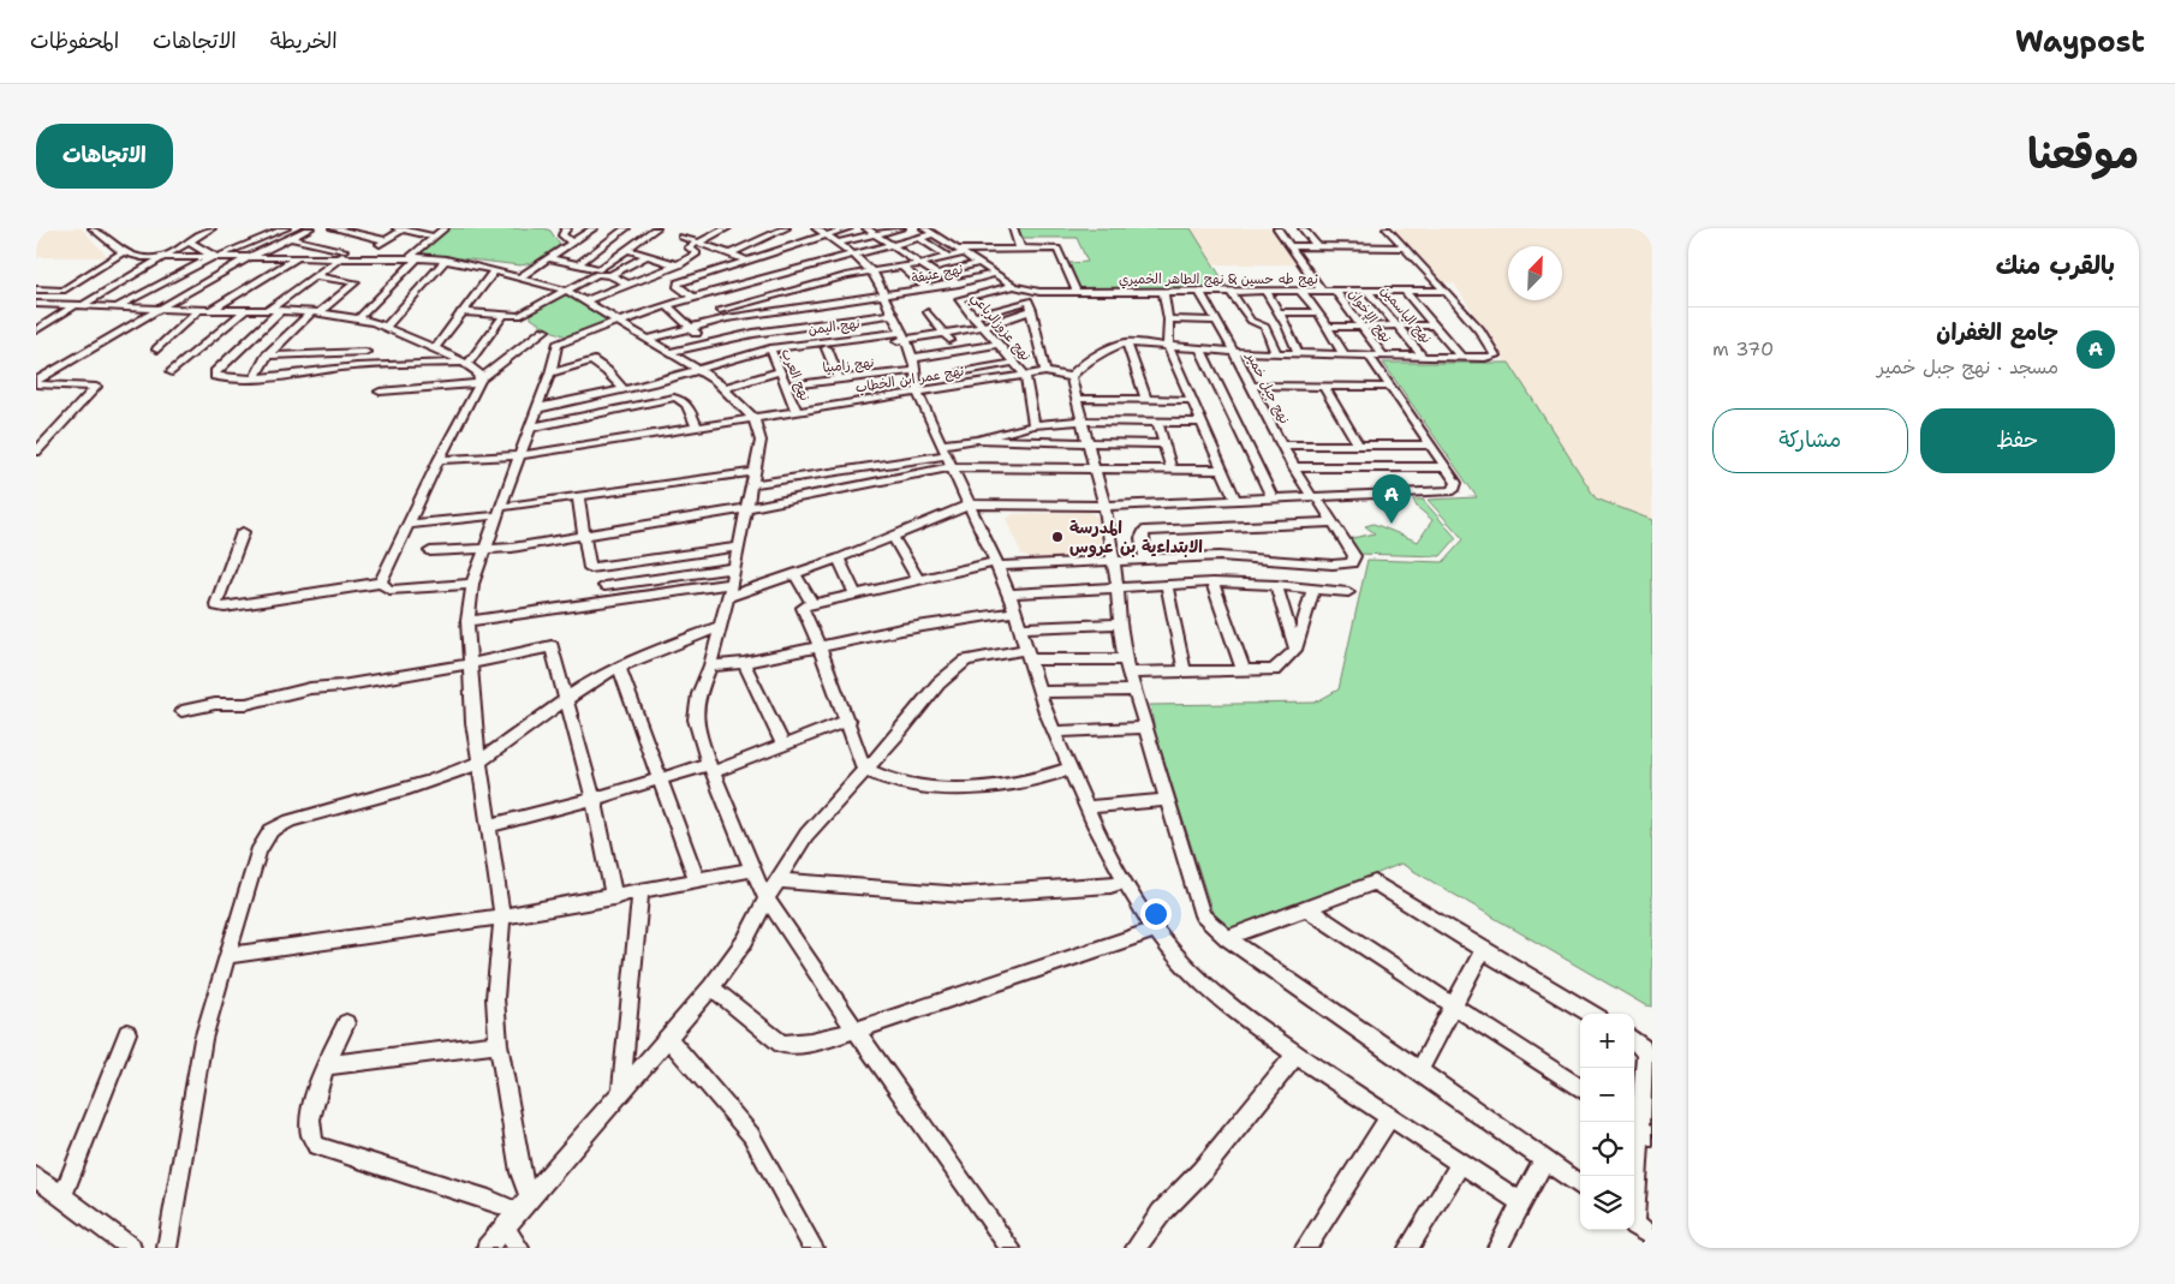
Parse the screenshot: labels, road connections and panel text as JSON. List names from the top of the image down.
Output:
{
  "streets": {
    "street": [
      "نهج عتيقة",
      "نهج طه حسين & نهج الطاهر الخميري",
      "نهج الياسمين",
      "نهج الإخوان",
      "نهج اليمن",
      "نهج عزوزالرباعي",
      "نهج زامبيا",
      "نهج العرب",
      "نهج عمر ابن الخطاب",
      "نهج جبل خمير"
    ]
  },
  "crossings": [
    ["نهج عتيقة", "نهج طه حسين & نهج الطاهر الخميري"],
    ["نهج طه حسين & نهج الطاهر الخميري", "نهج الياسمين"],
    ["نهج طه حسين & نهج الطاهر الخميري", "نهج الإخوان"],
    ["نهج طه حسين & نهج الطاهر الخميري", "نهج عزوزالرباعي"],
    ["نهج طه حسين & نهج الطاهر الخميري", "نهج جبل خمير"],
    ["نهج اليمن", "نهج العرب"],
    ["نهج عزوزالرباعي", "نهج عمر ابن الخطاب"],
    ["نهج زامبيا", "نهج العرب"],
    ["نهج العرب", "نهج عمر ابن الخطاب"]
  ],
  "places": ["المدرسة الابتداءية بن عروس"],
  "north": "top right",
  "page": {
    "header": "Waypost",
    "nav": ["الخريطة", "الاتجاهات", "المحفوظات"],
    "title": "موقعنا",
    "buttons": [
      "الاتجاهات",
      ["حفظ", "مشاركة"]
    ],
    "heading": "بالقرب منك",
    "list": [
      {
        "mark": "A",
        "name": "جامع الغفران",
        "note": "مسجد · نهج جبل خمير",
        "value": "370 m"
      }
    ],
    "pins": "A",
    "map_buttons": ["+", "−"]
  }
}
